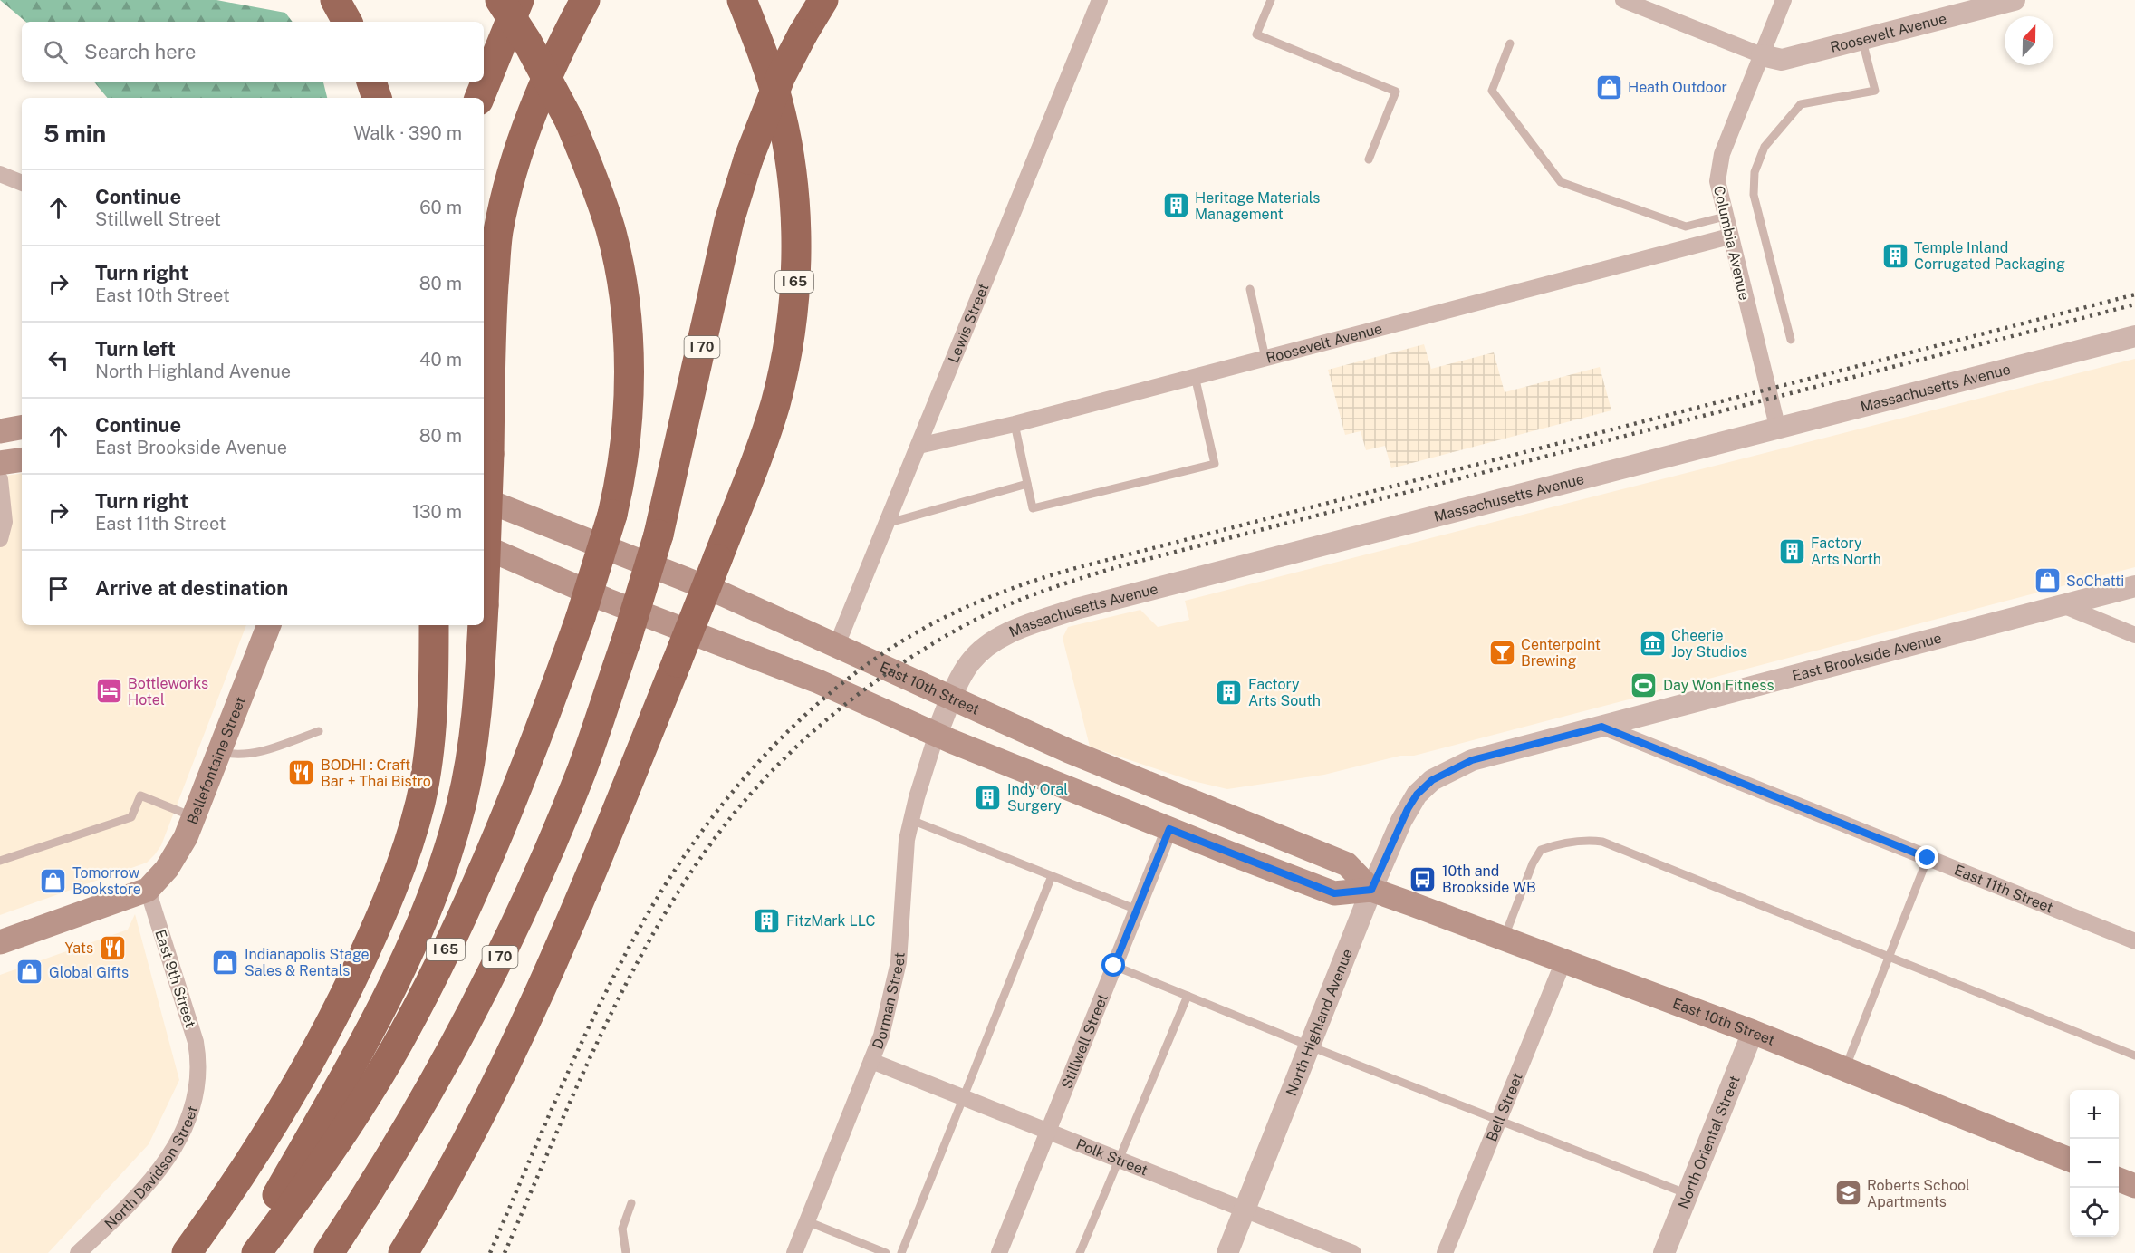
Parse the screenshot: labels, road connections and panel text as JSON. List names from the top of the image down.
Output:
{
  "streets": {
    "highway": ["I 65", "I 70"],
    "main road": ["East 10th Street", "Bellefontaine Street"],
    "street": [
      "Roosevelt Avenue",
      "Columbia Avenue",
      "Lewis Street",
      "Massachusetts Avenue",
      "East Brookside Avenue",
      "East 11th Street",
      "East 9th Street",
      "Dorman Street",
      "North Highland Avenue",
      "Stillwell Street",
      "Bell Street",
      "North Oriental Street",
      "Polk Street",
      "North Davidson Street"
    ]
  },
  "crossings": [
    ["Roosevelt Avenue", "Columbia Avenue"],
    ["Roosevelt Avenue", "Lewis Street"],
    ["Columbia Avenue", "Massachusetts Avenue"],
    ["Lewis Street", "East 10th Street"],
    ["Massachusetts Avenue", "East 10th Street"],
    ["Massachusetts Avenue", "Dorman Street"],
    ["East Brookside Avenue", "East 11th Street"],
    ["East Brookside Avenue", "North Highland Avenue"],
    ["East 10th Street", "Dorman Street"],
    ["East 10th Street", "North Highland Avenue"],
    ["East 10th Street", "Stillwell Street"],
    ["East 10th Street", "Bell Street"],
    ["East 10th Street", "North Oriental Street"],
    ["Bellefontaine Street", "East 9th Street"],
    ["East 9th Street", "North Davidson Street"],
    ["Dorman Street", "Polk Street"],
    ["North Highland Avenue", "Polk Street"],
    ["Stillwell Street", "Polk Street"]
  ],
  "places": {
    "shop": [
      "Heath Outdoor",
      "SoChatti",
      "Tomorrow Bookstore",
      "Indianapolis Stage Sales & Rentals",
      "Global Gifts"
    ],
    "building": [
      "Heritage Materials Management",
      "Temple Inland Corrugated Packaging",
      "Factory Arts North",
      "Factory Arts South",
      "Indy Oral Surgery",
      "FitzMark LLC"
    ],
    "museum": ["Cheerie Joy Studios"],
    "bar": ["Centerpoint Brewing"],
    "sports": ["Day Won Fitness"],
    "hotel": ["Bottleworks Hotel"],
    "restaurant": ["BODHI : Craft Bar + Thai Bistro", "Yats"],
    "bus stop": ["10th and Brookside WB"],
    "school or university": ["Roberts School Apartments"]
  },
  "north": "top",
  "page": {
    "search": "Search here",
    "heading": ["5 min", "Walk · 390 m"],
    "list": [
      ["Continue", "Stillwell Street", "60 m"],
      ["Turn right", "East 10th Street", "80 m"],
      ["Turn left", "North Highland Avenue", "40 m"],
      ["Continue", "East Brookside Avenue", "80 m"],
      ["Turn right", "East 11th Street", "130 m"],
      "Arrive at destination"
    ],
    "map_buttons": ["+", "−"]
  }
}
